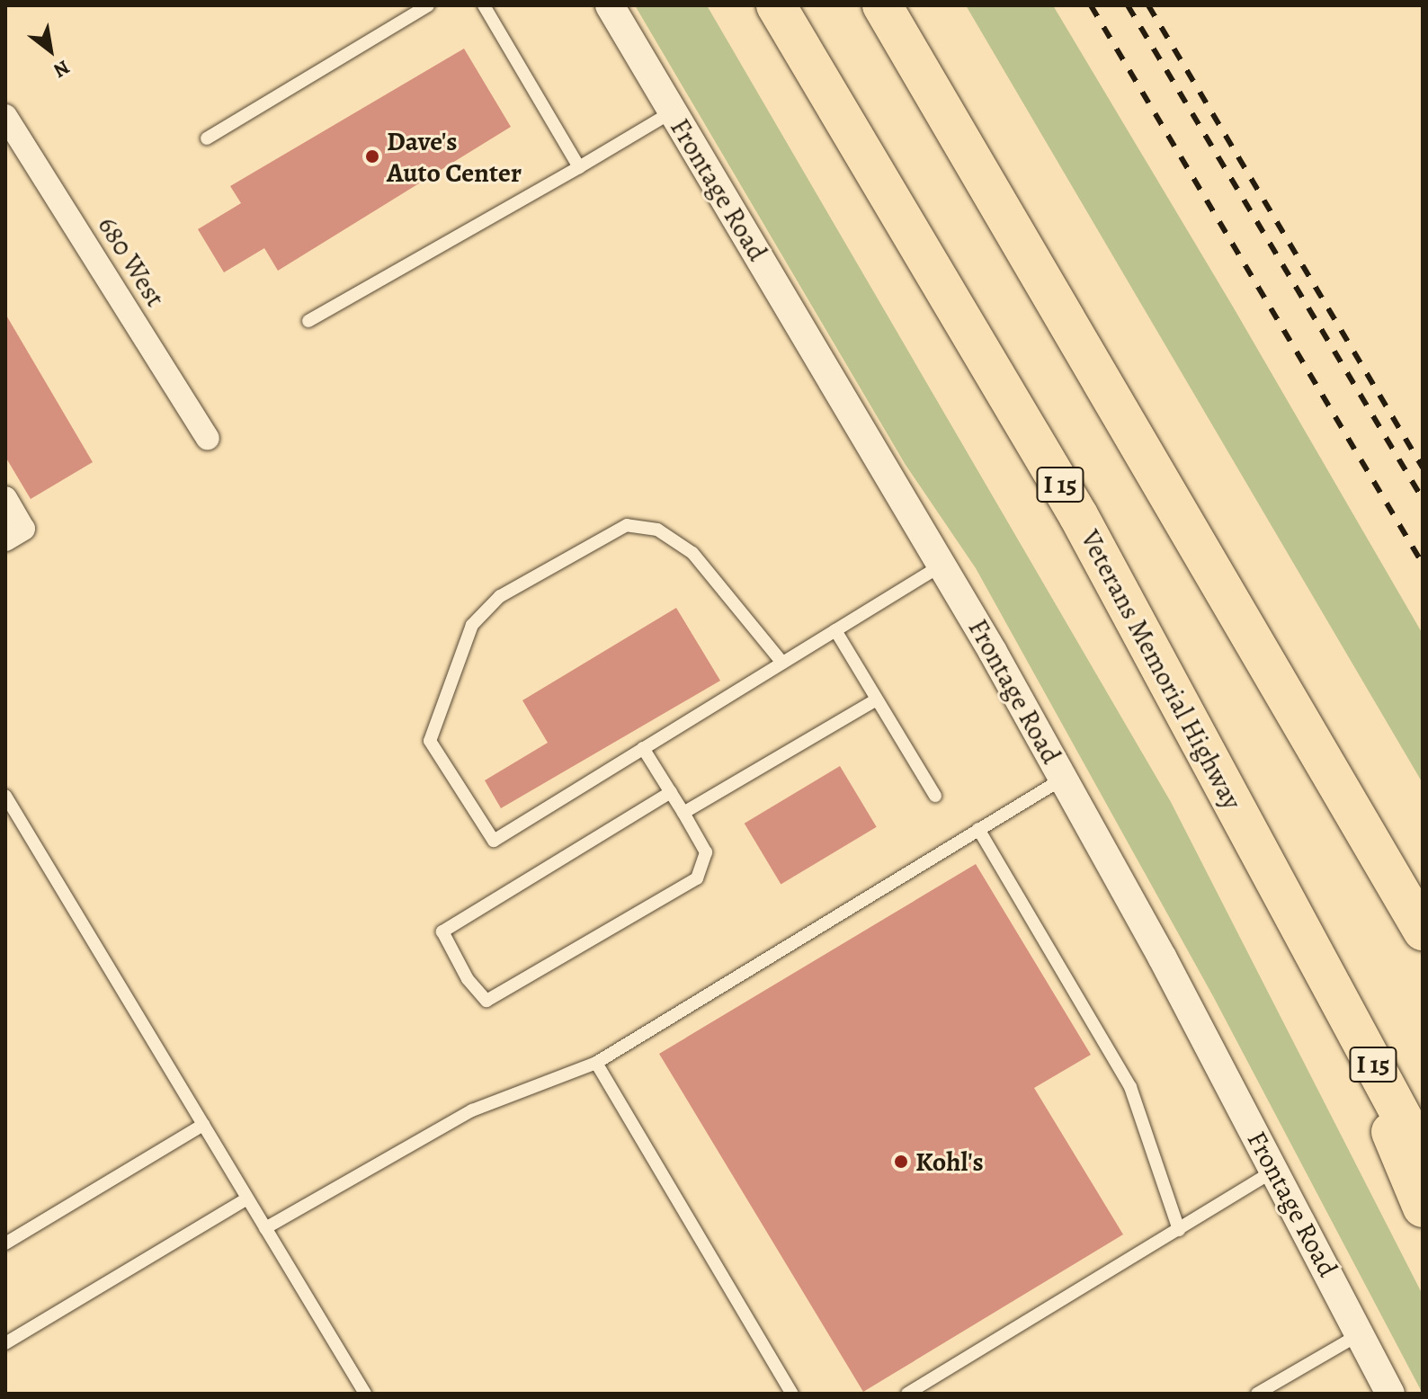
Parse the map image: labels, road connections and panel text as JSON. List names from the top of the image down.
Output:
{
  "streets": {
    "highway": ["I 15", "Veterans Memorial Highway"],
    "street": ["Frontage Road", "680 West"]
  },
  "places": ["Dave's Auto Center", "Kohl's"],
  "north": "bottom right"
}
